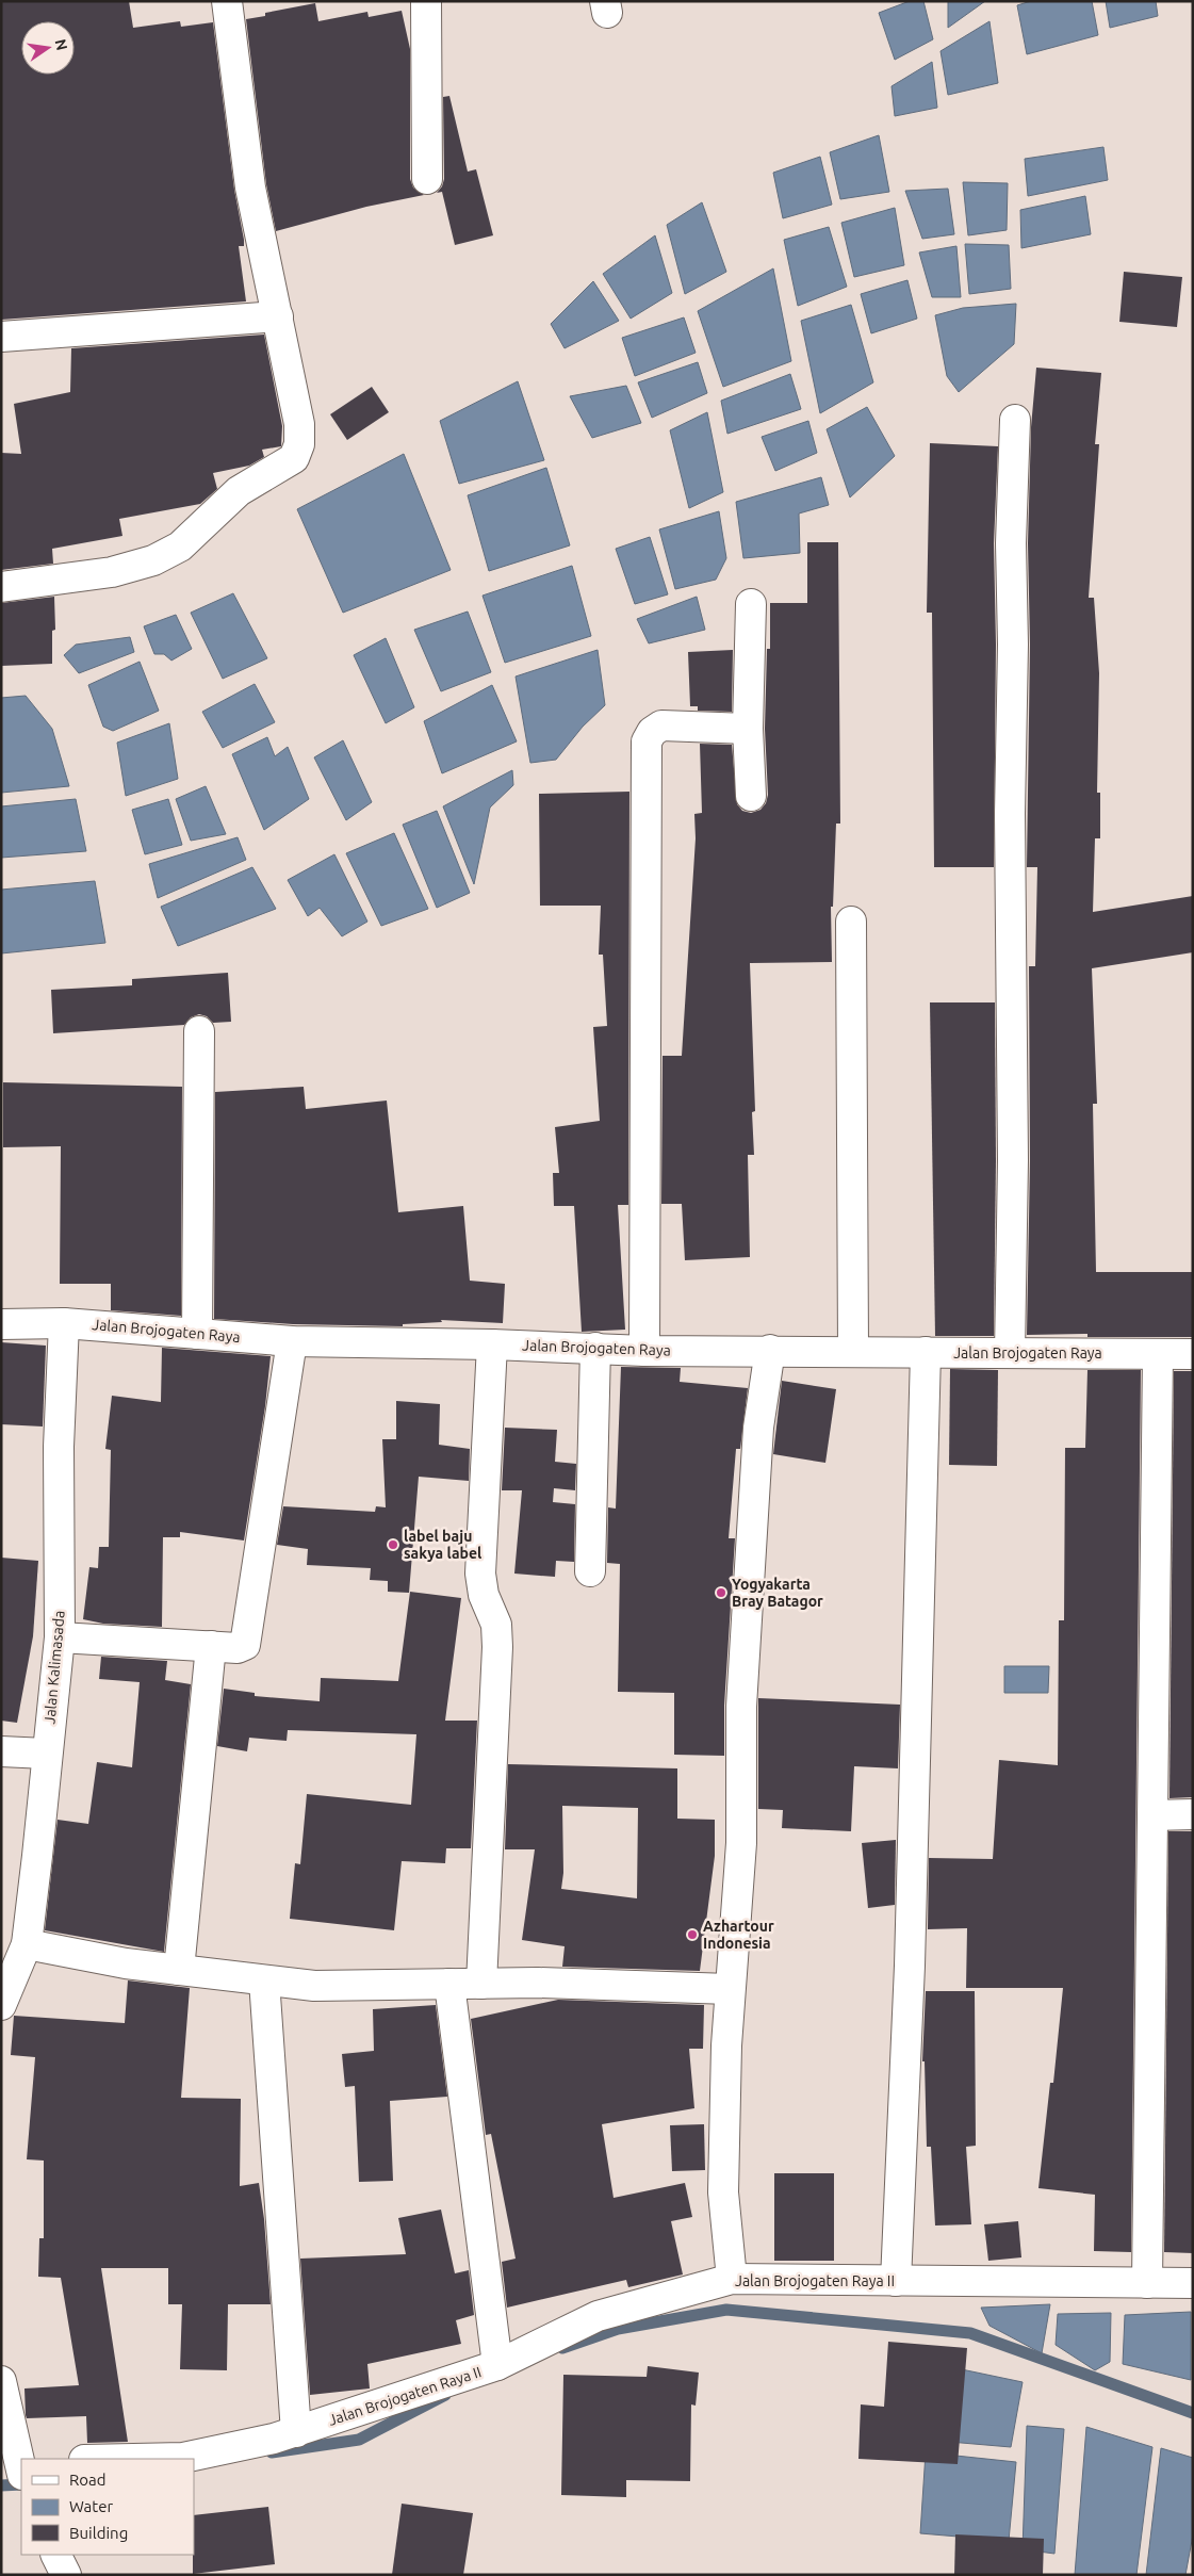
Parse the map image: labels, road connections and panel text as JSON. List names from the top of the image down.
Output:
{
  "streets": {
    "street": ["Jalan Brojogaten Raya", "Jalan Kalimasada", "Jalan Brojogaten Raya II"]
  },
  "crossings": [
    ["Jalan Brojogaten Raya", "Jalan Kalimasada"]
  ],
  "places": ["label baju sakya label", "Yogyakarta Bray Batagor", "Azhartour Indonesia"],
  "legend": ["Road", "Water", "Building"],
  "north": "right"
}
